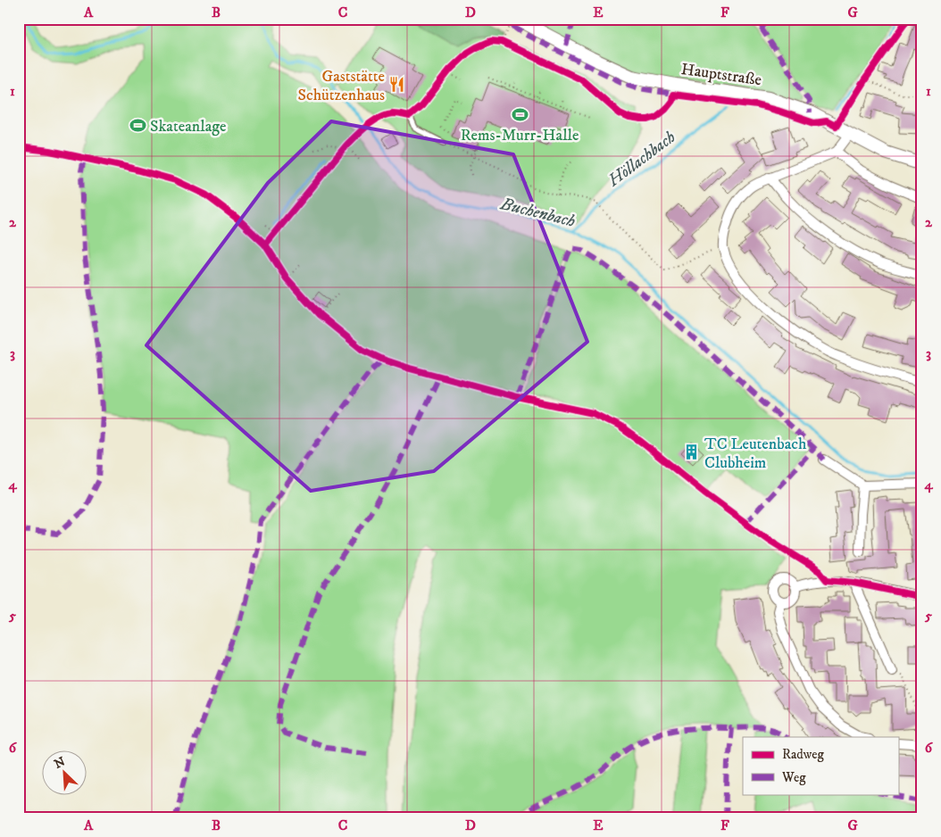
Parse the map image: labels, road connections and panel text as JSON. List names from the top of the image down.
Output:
{
  "streets": {
    "street": ["Hauptstraße"]
  },
  "water": ["Höllachbach", "Buchenbach"],
  "places": {
    "restaurant": ["Gaststätte Schützenhaus"],
    "sports": ["Rems-Murr-Halle", "Skateanlage"],
    "building": ["TC Leutenbach Clubheim"]
  },
  "legend": ["Radweg", "Weg"],
  "north": "top left",
  "grid": {
    "columns": [
      "A",
      "B",
      "C",
      "D",
      "E",
      "F",
      "G"
    ],
    "rows": [
      "1",
      "2",
      "3",
      "4",
      "5",
      "6"
    ]
  }
}
